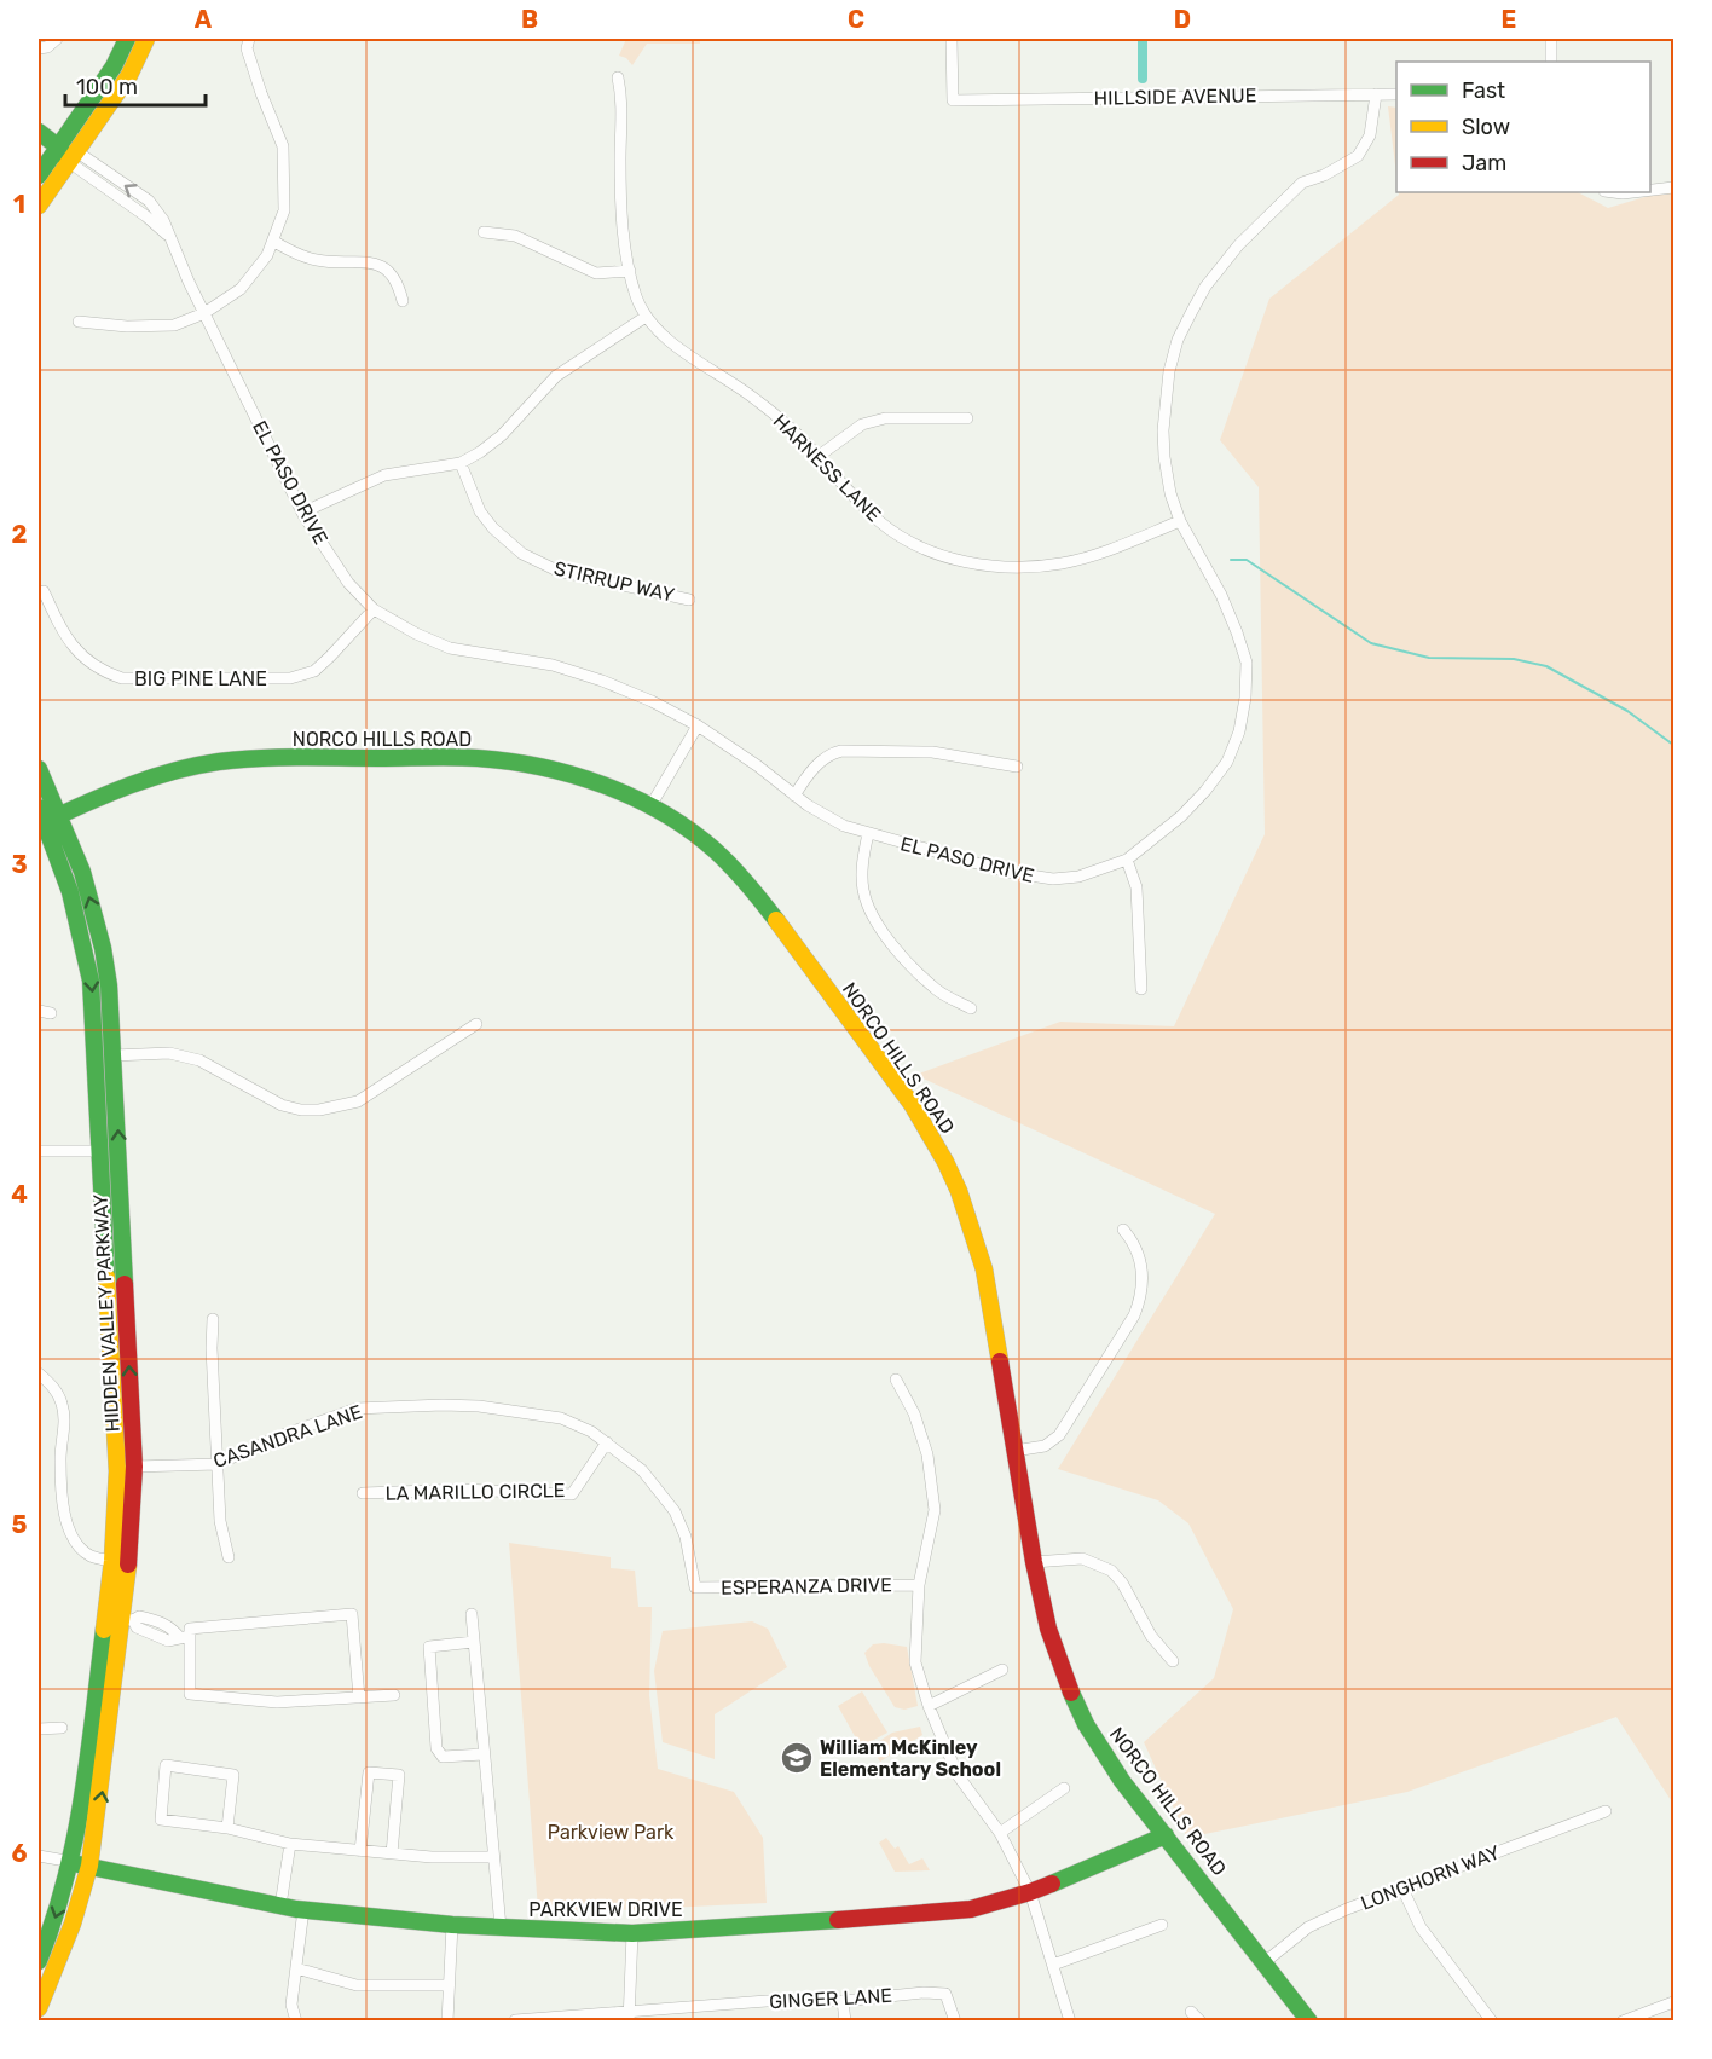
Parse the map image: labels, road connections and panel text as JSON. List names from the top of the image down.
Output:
{
  "streets": {
    "street": [
      "HILLSIDE AVENUE",
      "HARNESS LANE",
      "EL PASO DRIVE",
      "STIRRUP WAY",
      "BIG PINE LANE",
      "NORCO HILLS ROAD",
      "HIDDEN VALLEY PARKWAY",
      "CASANDRA LANE",
      "LA MARILLO CIRCLE",
      "ESPERANZA DRIVE",
      "LONGHORN WAY",
      "PARKVIEW DRIVE",
      "GINGER LANE"
    ]
  },
  "crossings": [
    ["HILLSIDE AVENUE", "EL PASO DRIVE"],
    ["HARNESS LANE", "EL PASO DRIVE"],
    ["EL PASO DRIVE", "BIG PINE LANE"],
    ["NORCO HILLS ROAD", "HIDDEN VALLEY PARKWAY"],
    ["NORCO HILLS ROAD", "LONGHORN WAY"],
    ["NORCO HILLS ROAD", "PARKVIEW DRIVE"],
    ["HIDDEN VALLEY PARKWAY", "CASANDRA LANE"],
    ["HIDDEN VALLEY PARKWAY", "PARKVIEW DRIVE"],
    ["CASANDRA LANE", "LA MARILLO CIRCLE"],
    ["CASANDRA LANE", "ESPERANZA DRIVE"]
  ],
  "parks": ["Parkview Park"],
  "places": {
    "school or university": ["William McKinley Elementary School"]
  },
  "legend": ["Fast", "Slow", "Jam"],
  "scale_bar": "100 m",
  "grid": {
    "columns": [
      "A",
      "B",
      "C",
      "D",
      "E"
    ],
    "rows": [
      "1",
      "2",
      "3",
      "4",
      "5",
      "6"
    ]
  }
}
